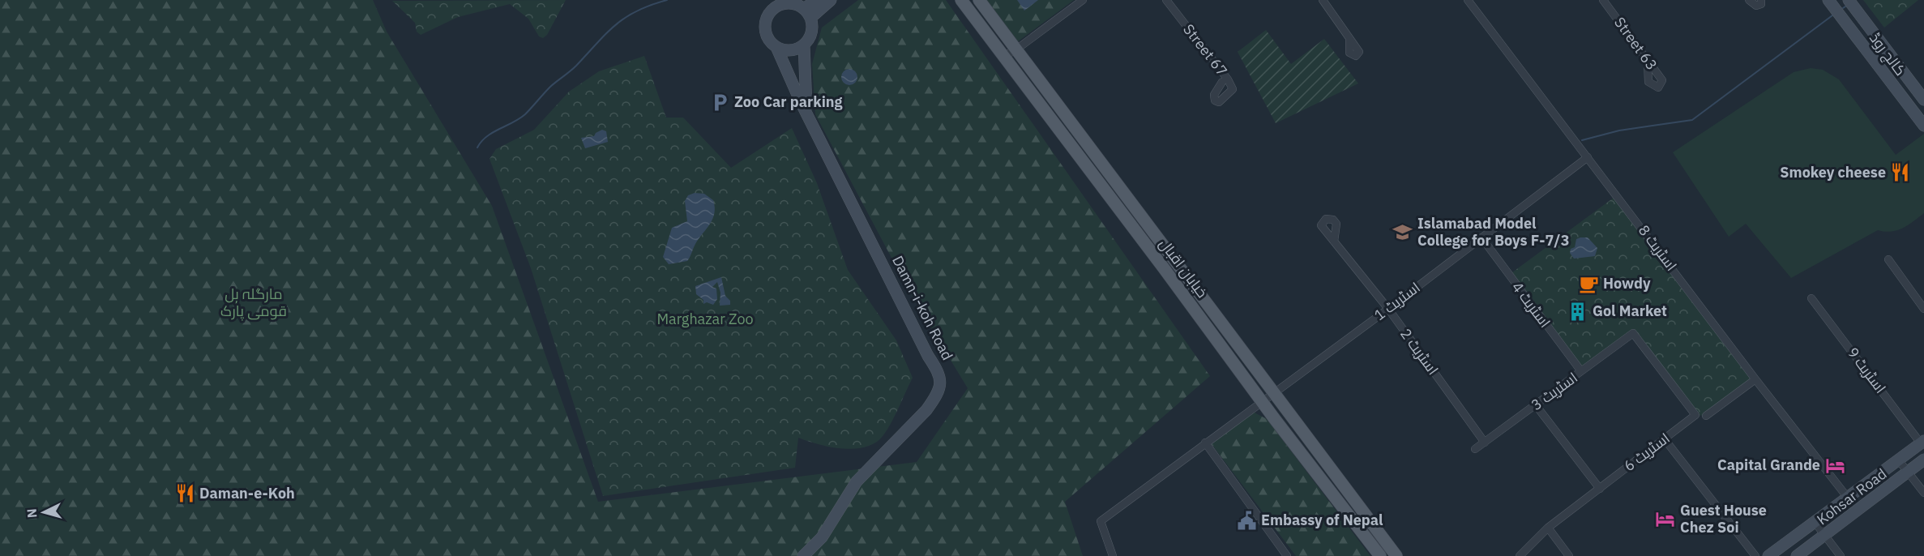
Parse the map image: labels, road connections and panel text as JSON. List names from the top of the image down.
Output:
{
  "streets": {
    "main road": [
      "کالج روڈ",
      "خیابان اقبال",
      "Damn-i-koh Road",
      "Kohsar Road"
    ],
    "street": [
      "Street 63",
      "Street 67",
      "اسٹریٹ 8",
      "اسٹریٹ 1",
      "اسٹریٹ 4",
      "اسٹریٹ 2",
      "اسٹریٹ 9",
      "اسٹریٹ 3",
      "اسٹریٹ 6"
    ]
  },
  "crossings": [
    ["اسٹریٹ 8", "اسٹریٹ 1"],
    ["اسٹریٹ 8", "Kohsar Road"],
    ["خیابان اقبال", "اسٹریٹ 1"],
    ["اسٹریٹ 1", "اسٹریٹ 4"],
    ["اسٹریٹ 1", "اسٹریٹ 2"],
    ["اسٹریٹ 4", "اسٹریٹ 3"],
    ["اسٹریٹ 2", "اسٹریٹ 3"],
    ["اسٹریٹ 9", "Kohsar Road"],
    ["اسٹریٹ 3", "اسٹریٹ 6"]
  ],
  "parks": ["مارگلہ ہل قومی پارک", "Marghazar Zoo"],
  "places": {
    "parking": ["Zoo Car parking"],
    "restaurant": ["Smokey cheese", "Daman-e-Koh"],
    "school or university": ["Islamabad Model College for Boys F-7/3"],
    "cafe": ["Howdy"],
    "building": ["Gol Market"],
    "hotel": ["Capital Grande", "Guest House Chez Soi"],
    "public building": ["Embassy of Nepal"]
  },
  "north": "left"
}
